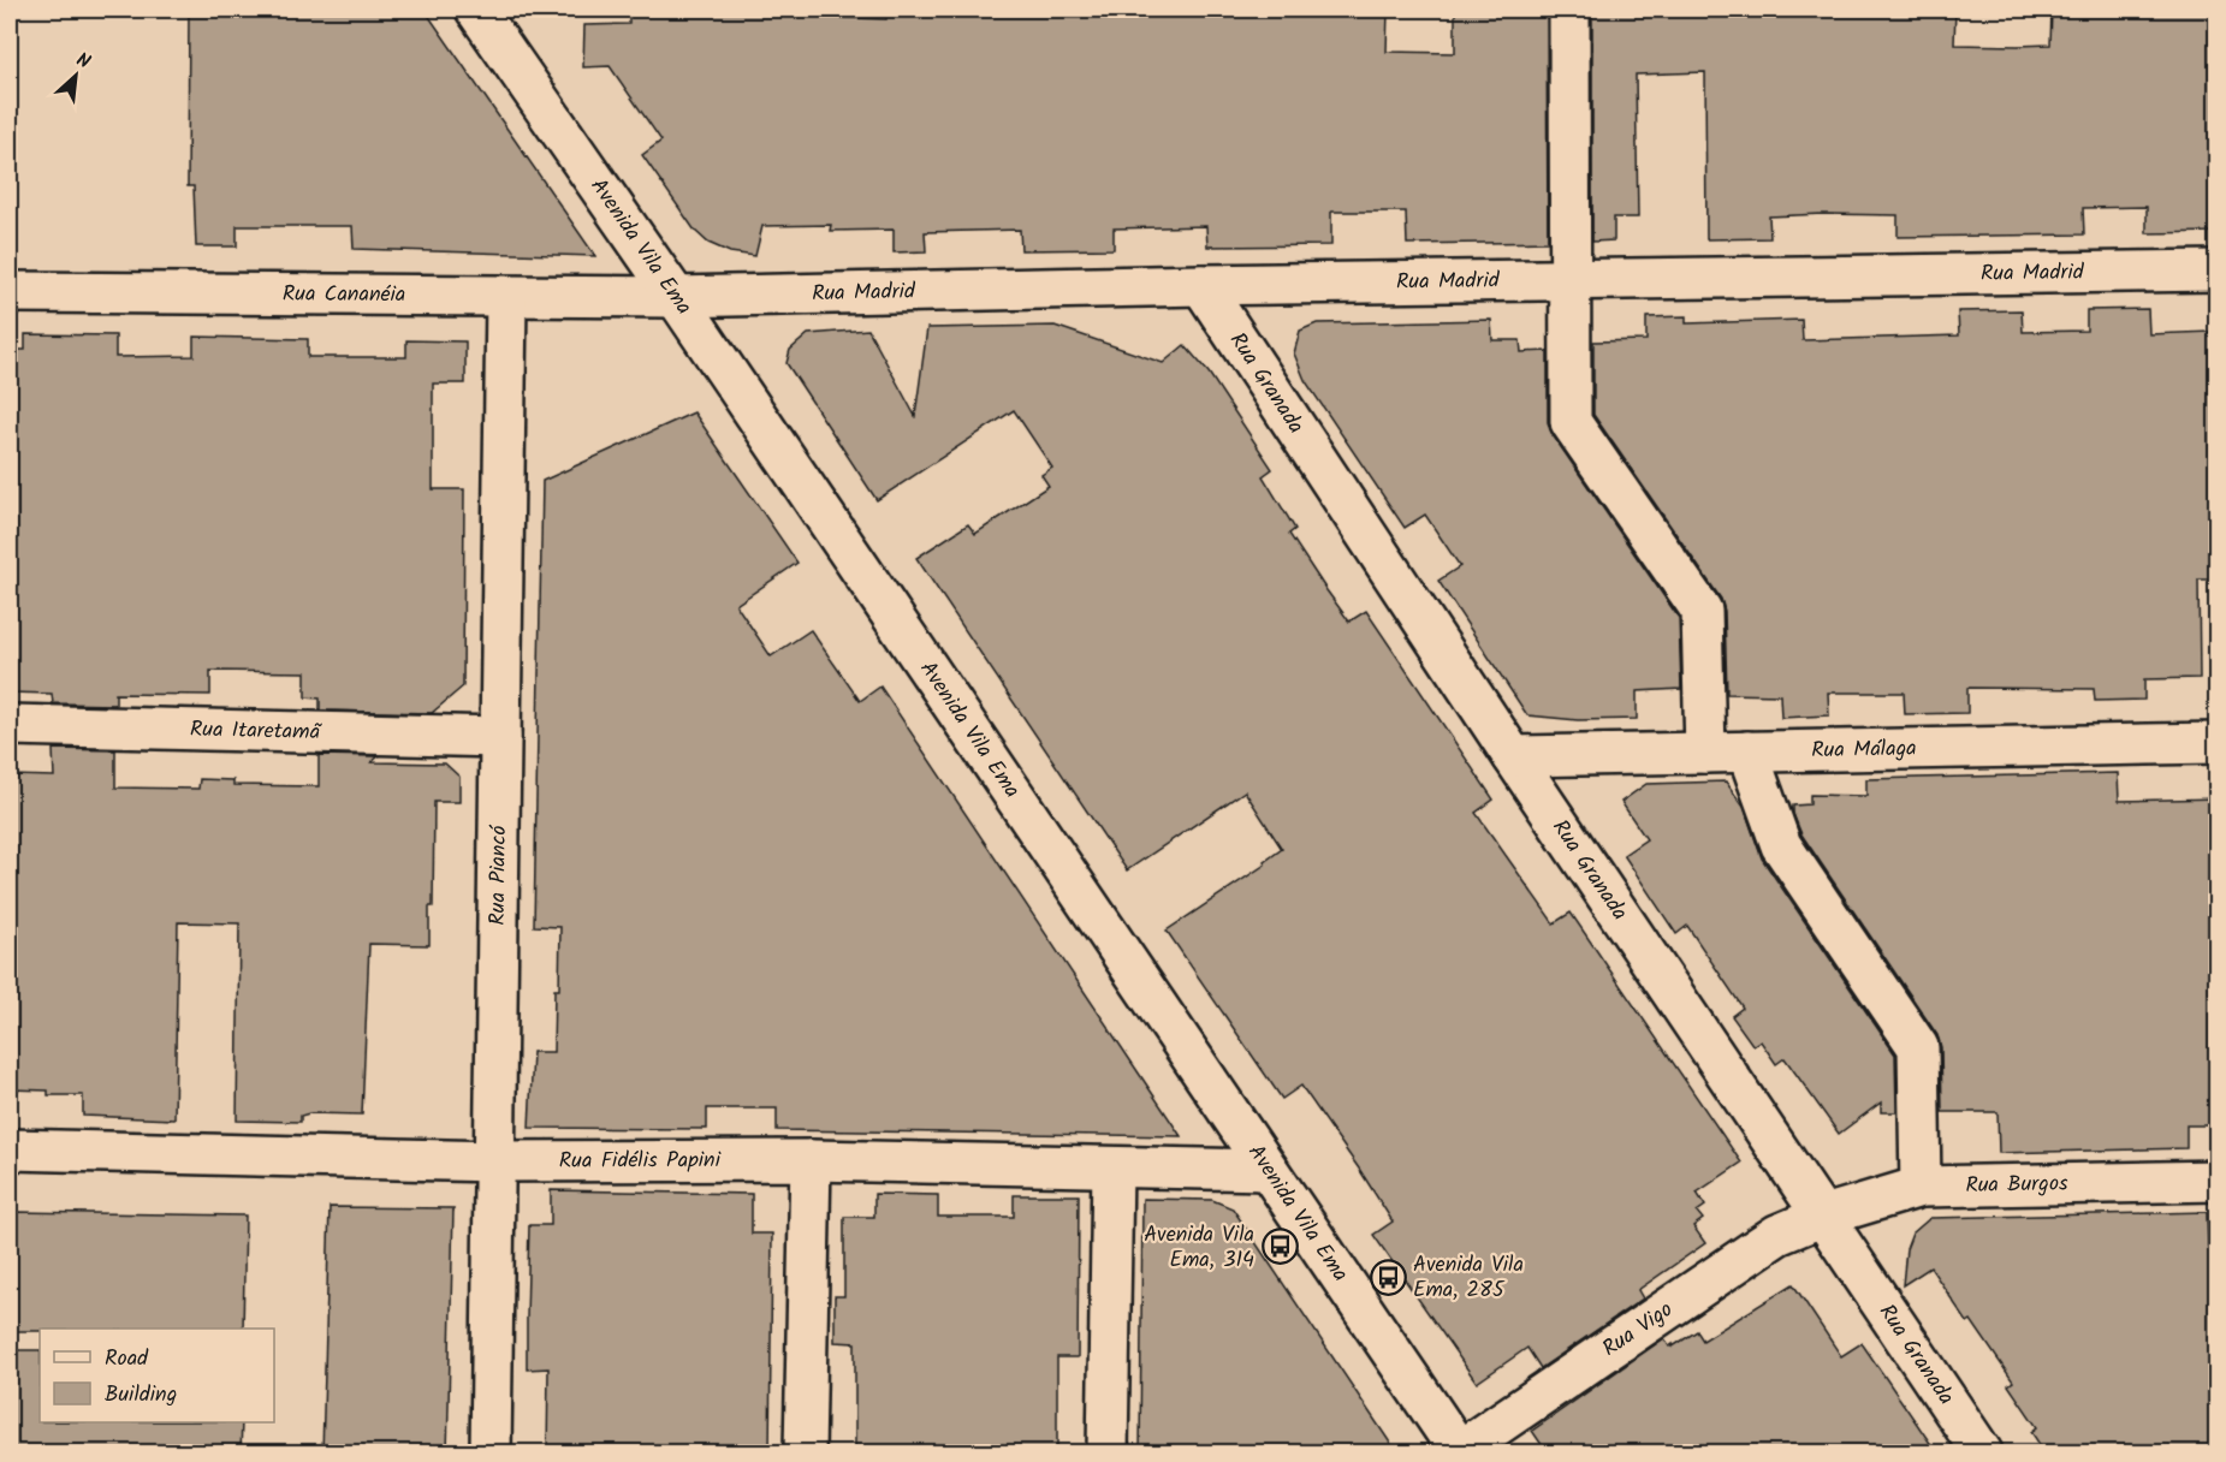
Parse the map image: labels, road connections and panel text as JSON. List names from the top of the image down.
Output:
{
  "streets": {
    "street": [
      "Avenida Vila Ema",
      "Rua Madrid",
      "Rua Cananéia",
      "Rua Granada",
      "Rua Itaretamã",
      "Rua Málaga",
      "Rua Piancó",
      "Rua Fidélis Papini",
      "Rua Burgos",
      "Rua Vigo"
    ]
  },
  "crossings": [
    ["Avenida Vila Ema", "Rua Madrid"],
    ["Avenida Vila Ema", "Rua Cananéia"],
    ["Avenida Vila Ema", "Rua Fidélis Papini"],
    ["Avenida Vila Ema", "Rua Vigo"],
    ["Rua Madrid", "Rua Cananéia"],
    ["Rua Madrid", "Rua Granada"],
    ["Rua Cananéia", "Rua Piancó"],
    ["Rua Granada", "Rua Málaga"],
    ["Rua Granada", "Rua Burgos"],
    ["Rua Granada", "Rua Vigo"],
    ["Rua Itaretamã", "Rua Piancó"],
    ["Rua Piancó", "Rua Fidélis Papini"],
    ["Rua Burgos", "Rua Vigo"]
  ],
  "places": {
    "bus stop": ["Avenida Vila Ema, 314", "Avenida Vila Ema, 285"]
  },
  "legend": ["Road", "Building"],
  "north": "top right"
}
